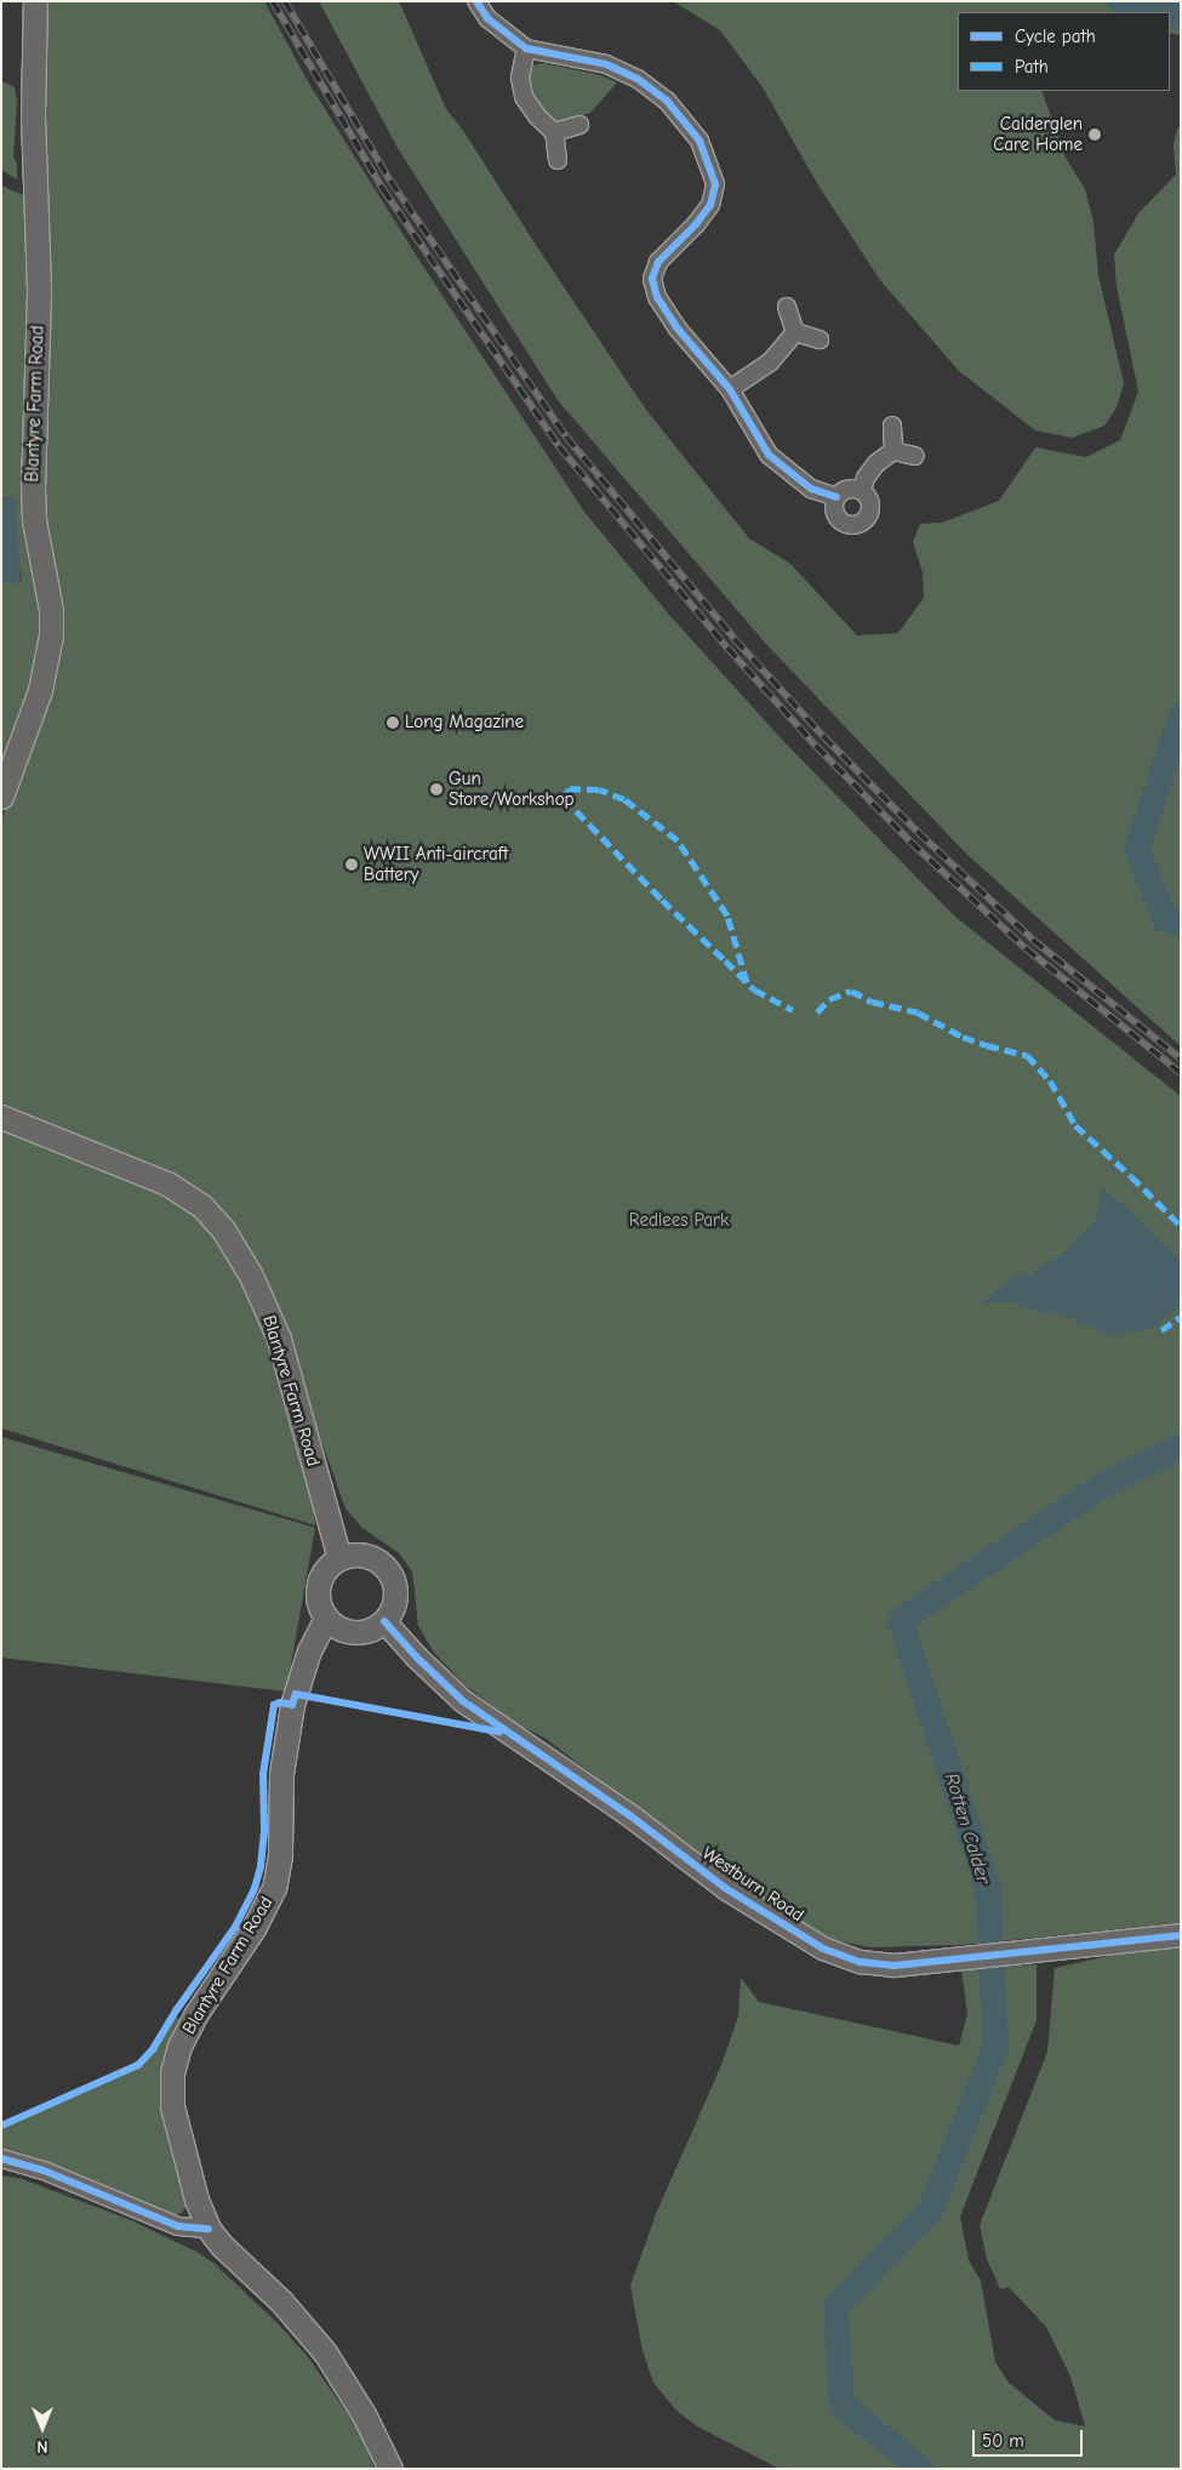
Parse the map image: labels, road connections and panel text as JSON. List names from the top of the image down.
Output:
{
  "streets": {
    "main road": ["Blantyre Farm Road"],
    "street": ["Westburn Road"]
  },
  "crossings": [
    ["Blantyre Farm Road", "Westburn Road"]
  ],
  "water": ["Rotten Calder"],
  "parks": ["Redlees Park"],
  "places": [
    "Calderglen Care Home",
    "Long Magazine",
    "Gun Store/Workshop",
    "WWII Anti-aircraft Battery"
  ],
  "legend": ["Cycle path", "Path"],
  "scale_bar": "50 m",
  "north": "bottom"
}
